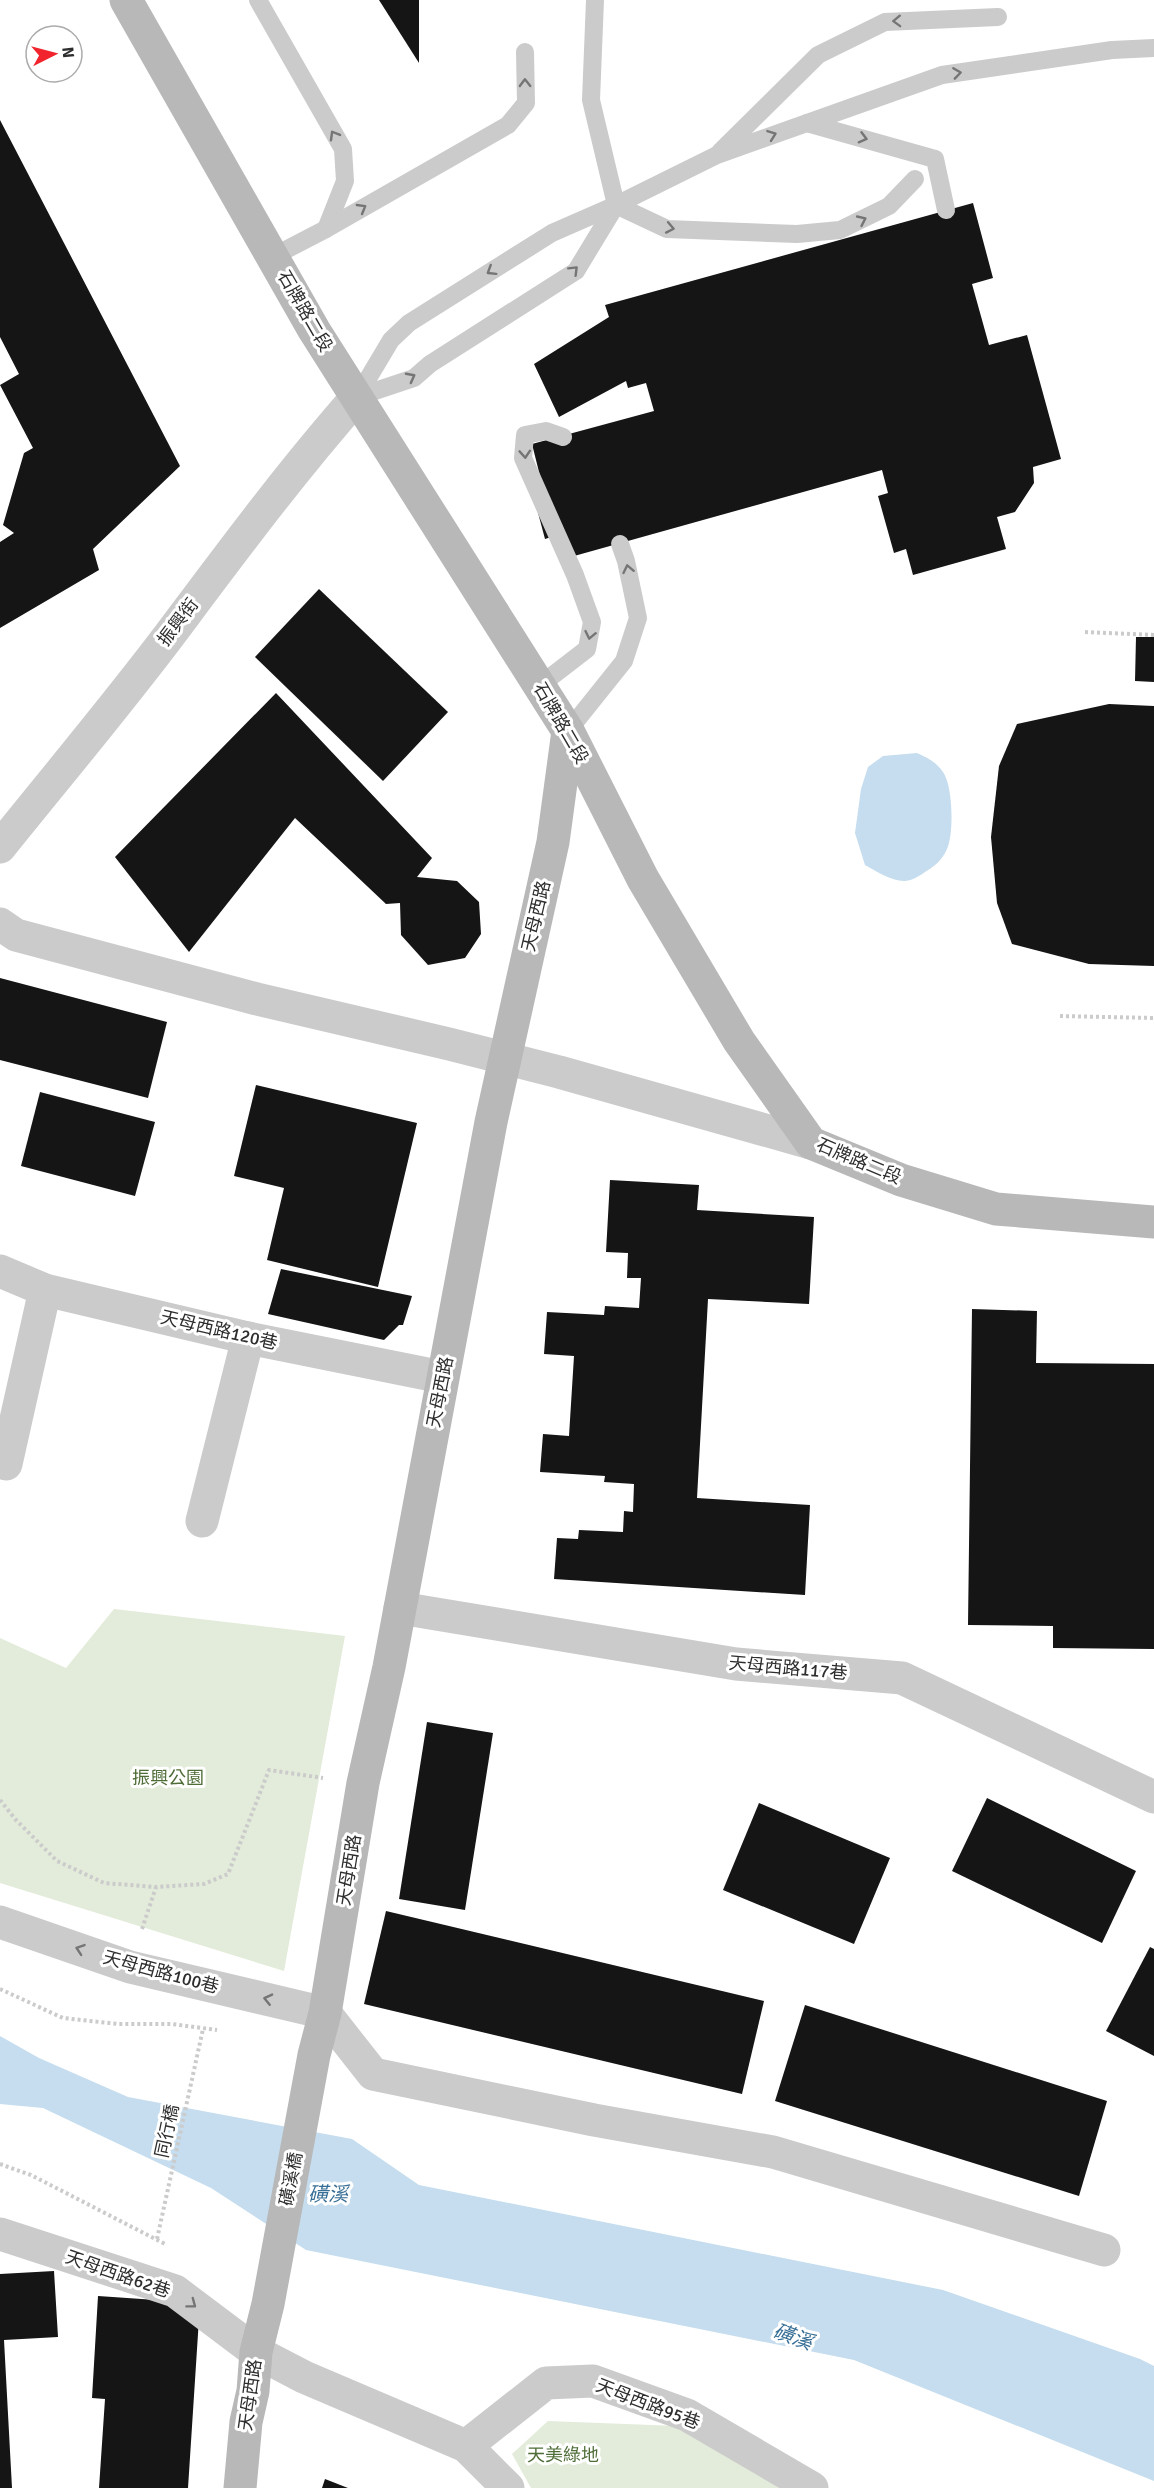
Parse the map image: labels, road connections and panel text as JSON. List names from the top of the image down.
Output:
{
  "streets": {
    "street": [
      "石牌路二段",
      "振興街",
      "天母西路",
      "天母西路120巷",
      "天母西路117巷",
      "天母西路100巷",
      "磺溪橋",
      "天母西路62巷",
      "天母西路95巷"
    ],
    "path": ["同行橋"]
  },
  "crossings": [
    ["石牌路二段", "振興街"],
    ["石牌路二段", "天母西路"],
    ["天母西路", "天母西路120巷"],
    ["天母西路", "天母西路117巷"],
    ["天母西路", "天母西路100巷"],
    ["天母西路", "磺溪橋"],
    ["天母西路", "天母西路62巷"]
  ],
  "one_way": ["天母西路100巷", "天母西路62巷"],
  "water": ["磺溪"],
  "parks": ["振興公園", "天美綠地"],
  "north": "right"
}
